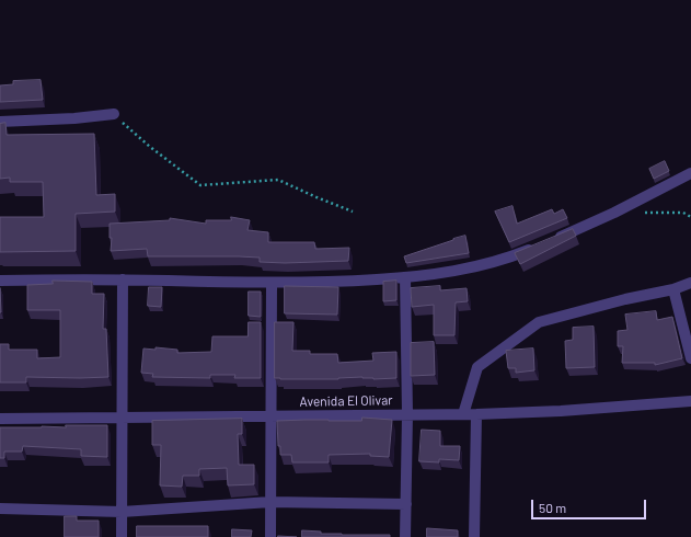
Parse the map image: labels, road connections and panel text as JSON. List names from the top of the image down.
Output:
{
  "streets": {
    "street": ["Avenida El Olivar"]
  },
  "scale_bar": "50 m"
}
